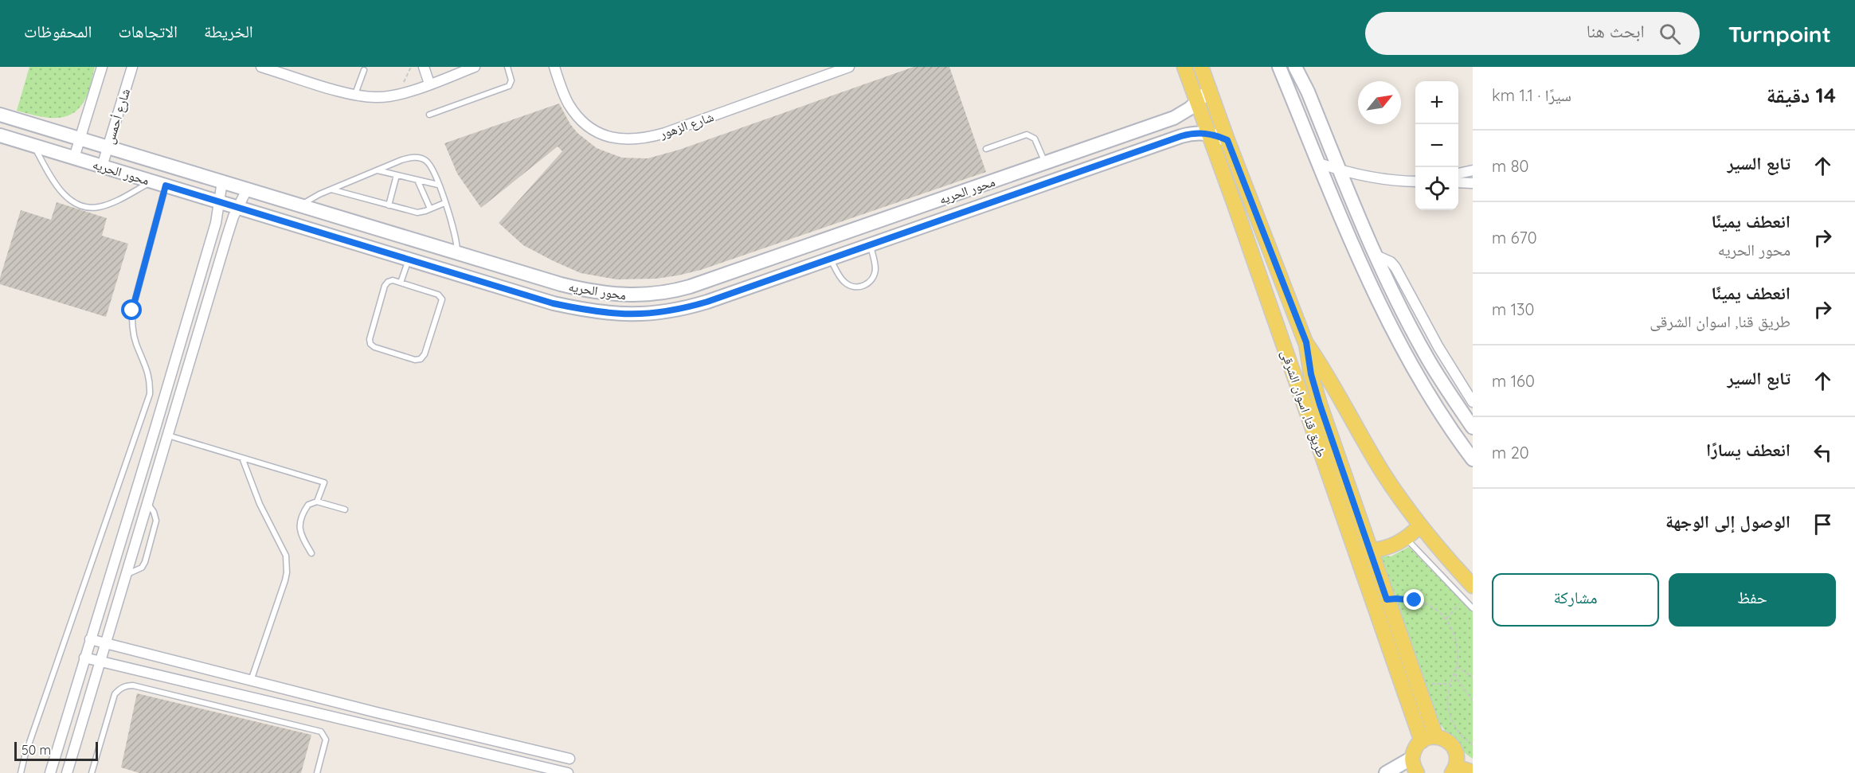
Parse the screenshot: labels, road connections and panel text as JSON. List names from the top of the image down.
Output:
{
  "streets": {
    "main road": ["محور الحريه", "طريق قنا, اسوان الشرقى"],
    "street": ["شارع أحمس", "شارع الزهور"]
  },
  "crossings": [
    ["شارع أحمس", "محور الحريه"],
    ["محور الحريه", "طريق قنا, اسوان الشرقى"]
  ],
  "scale_bar": "50 m",
  "north": "top right",
  "page": {
    "header": "Turnpoint",
    "search": "ابحث هنا",
    "nav": ["الخريطة", "الاتجاهات", "المحفوظات"],
    "heading": ["14 دقيقة", "سيرًا · 1.1 km"],
    "map_buttons": ["+", "−"],
    "list": [
      ["تابع السير", "80 m"],
      ["انعطف يمينًا", "محور الحريه", "670 m"],
      ["انعطف يمينًا", "طريق قنا, اسوان الشرقى", "130 m"],
      ["تابع السير", "160 m"],
      ["انعطف يسارًا", "20 m"],
      "الوصول إلى الوجهة"
    ],
    "buttons": ["حفظ", "مشاركة"],
    "scale": "50 m"
  }
}
